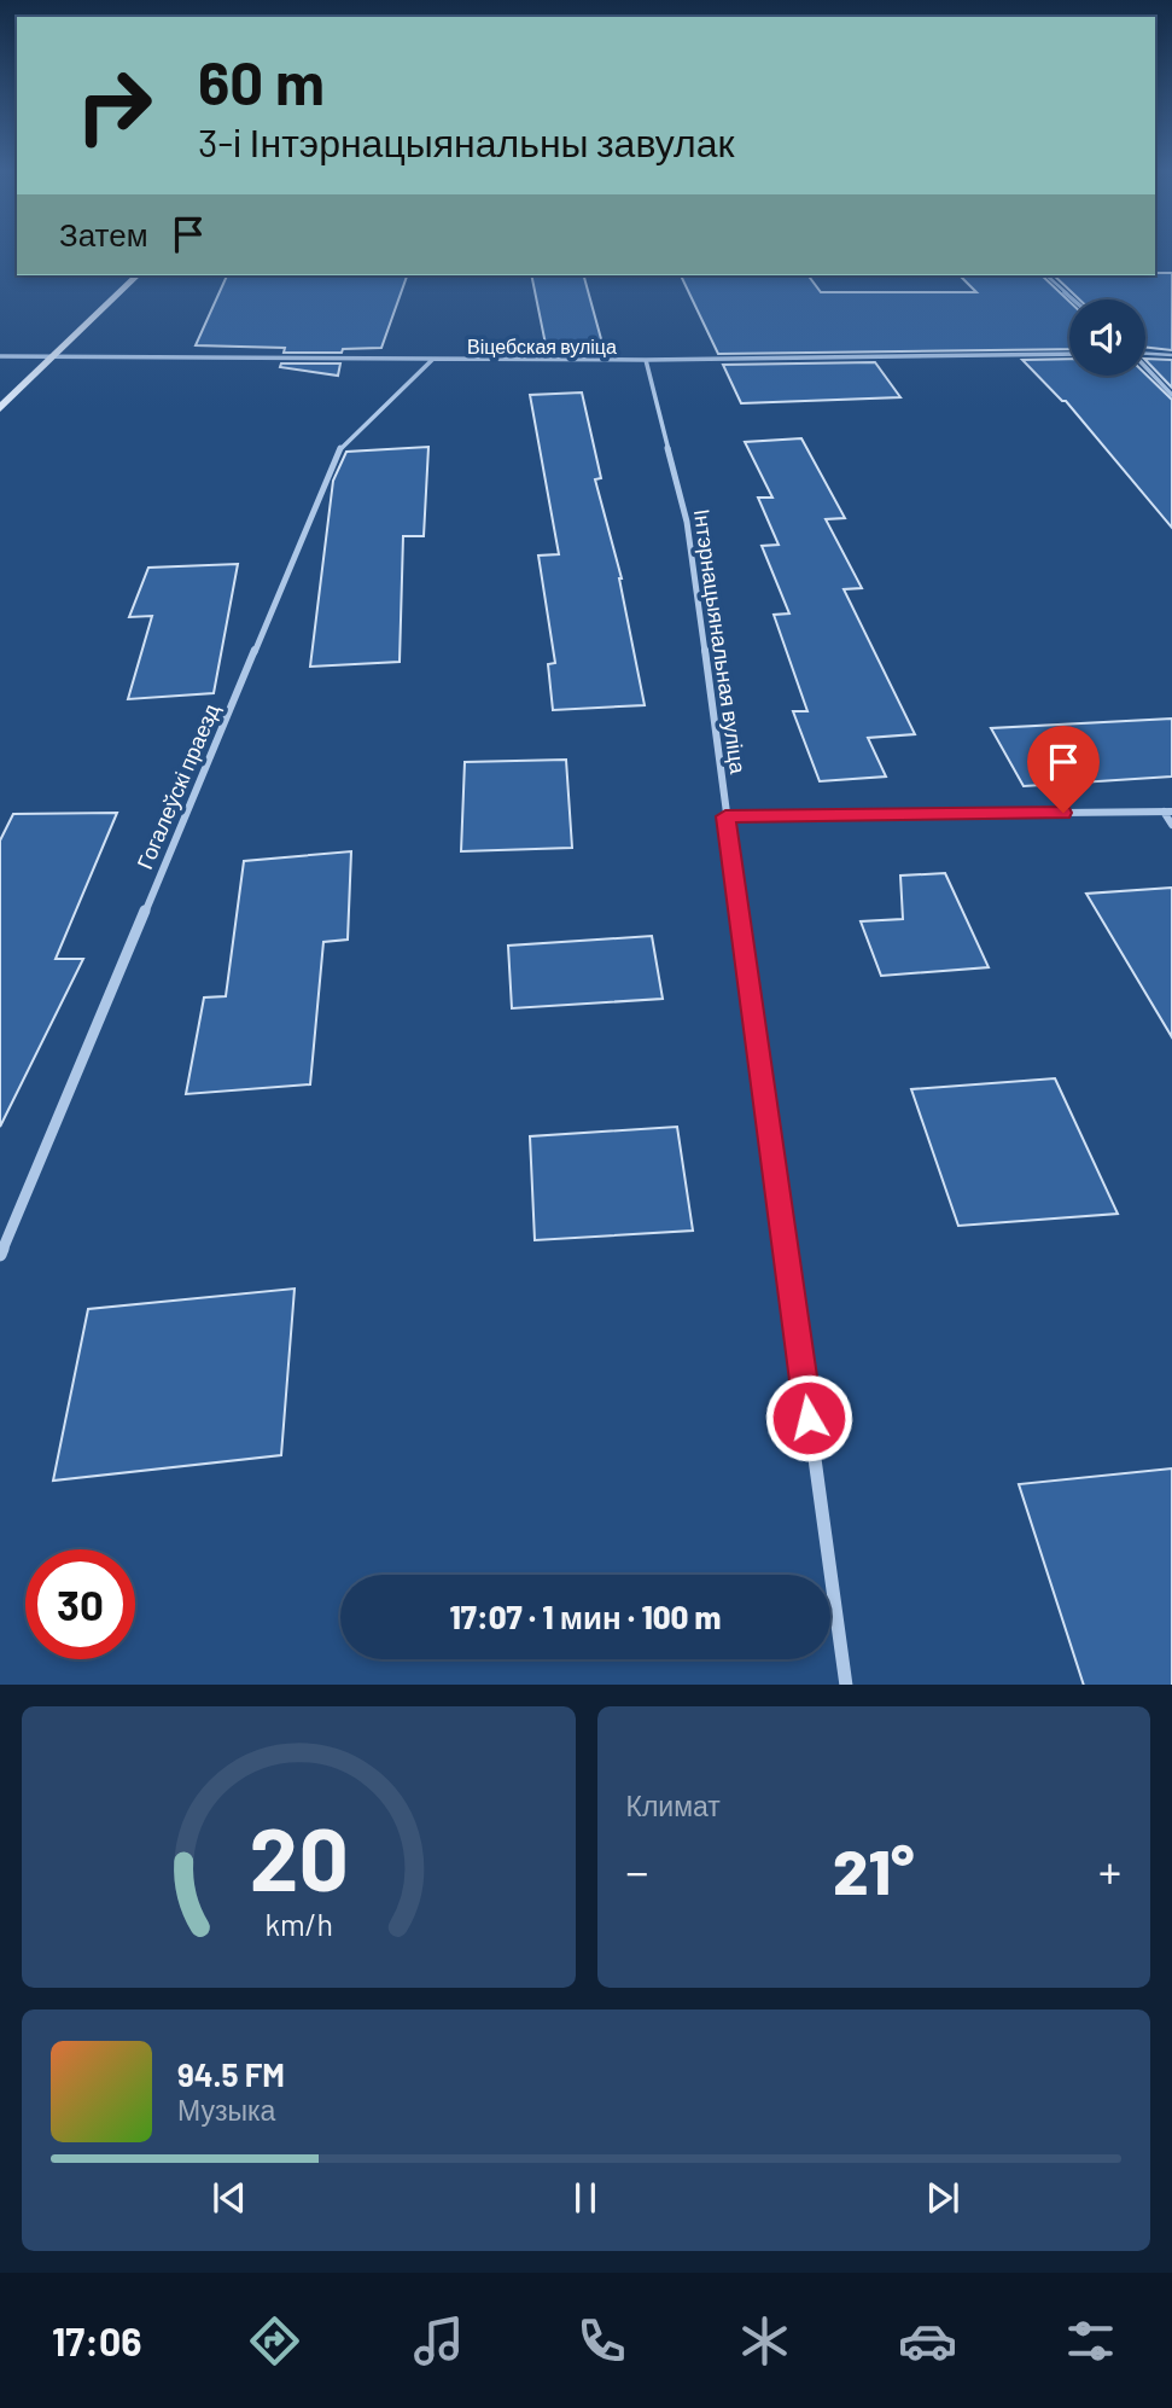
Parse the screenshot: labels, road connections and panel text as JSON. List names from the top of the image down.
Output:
{
  "streets": {
    "street": ["Віцебская вуліца", "Інтэрнацыянальная вуліца", "Гогалеўскі праезд"]
  },
  "crossings": [
    ["Віцебская вуліца", "Інтэрнацыянальная вуліца"],
    ["Віцебская вуліца", "Гогалеўскі праезд"]
  ],
  "page": {
    "turn": ["60 m", "3-і Інтэрнацыянальны завулак"],
    "then": "Затем",
    "limit": "30",
    "trip": "17:07 · 1 мин · 100 m",
    "tile": "Климат",
    "heat": ["−", "21°", "+"],
    "song": ["94.5 FM", "Музыка"],
    "tabs": "17:06",
    "gauge": ["20", "km/h"]
  }
}
